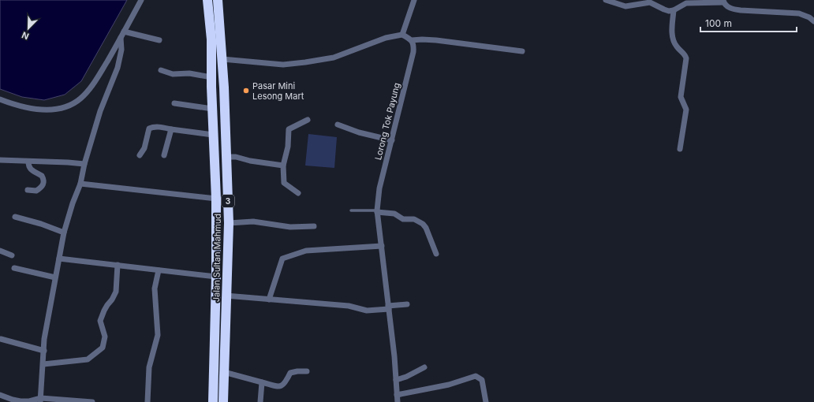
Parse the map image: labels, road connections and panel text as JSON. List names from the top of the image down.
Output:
{
  "streets": {
    "highway": ["3", "Jalan Sultan Mahmud"],
    "street": ["Lorong Tok Payung"]
  },
  "places": ["Pasar Mini Lesong Mart"],
  "scale_bar": "100 m",
  "north": "bottom left"
}
